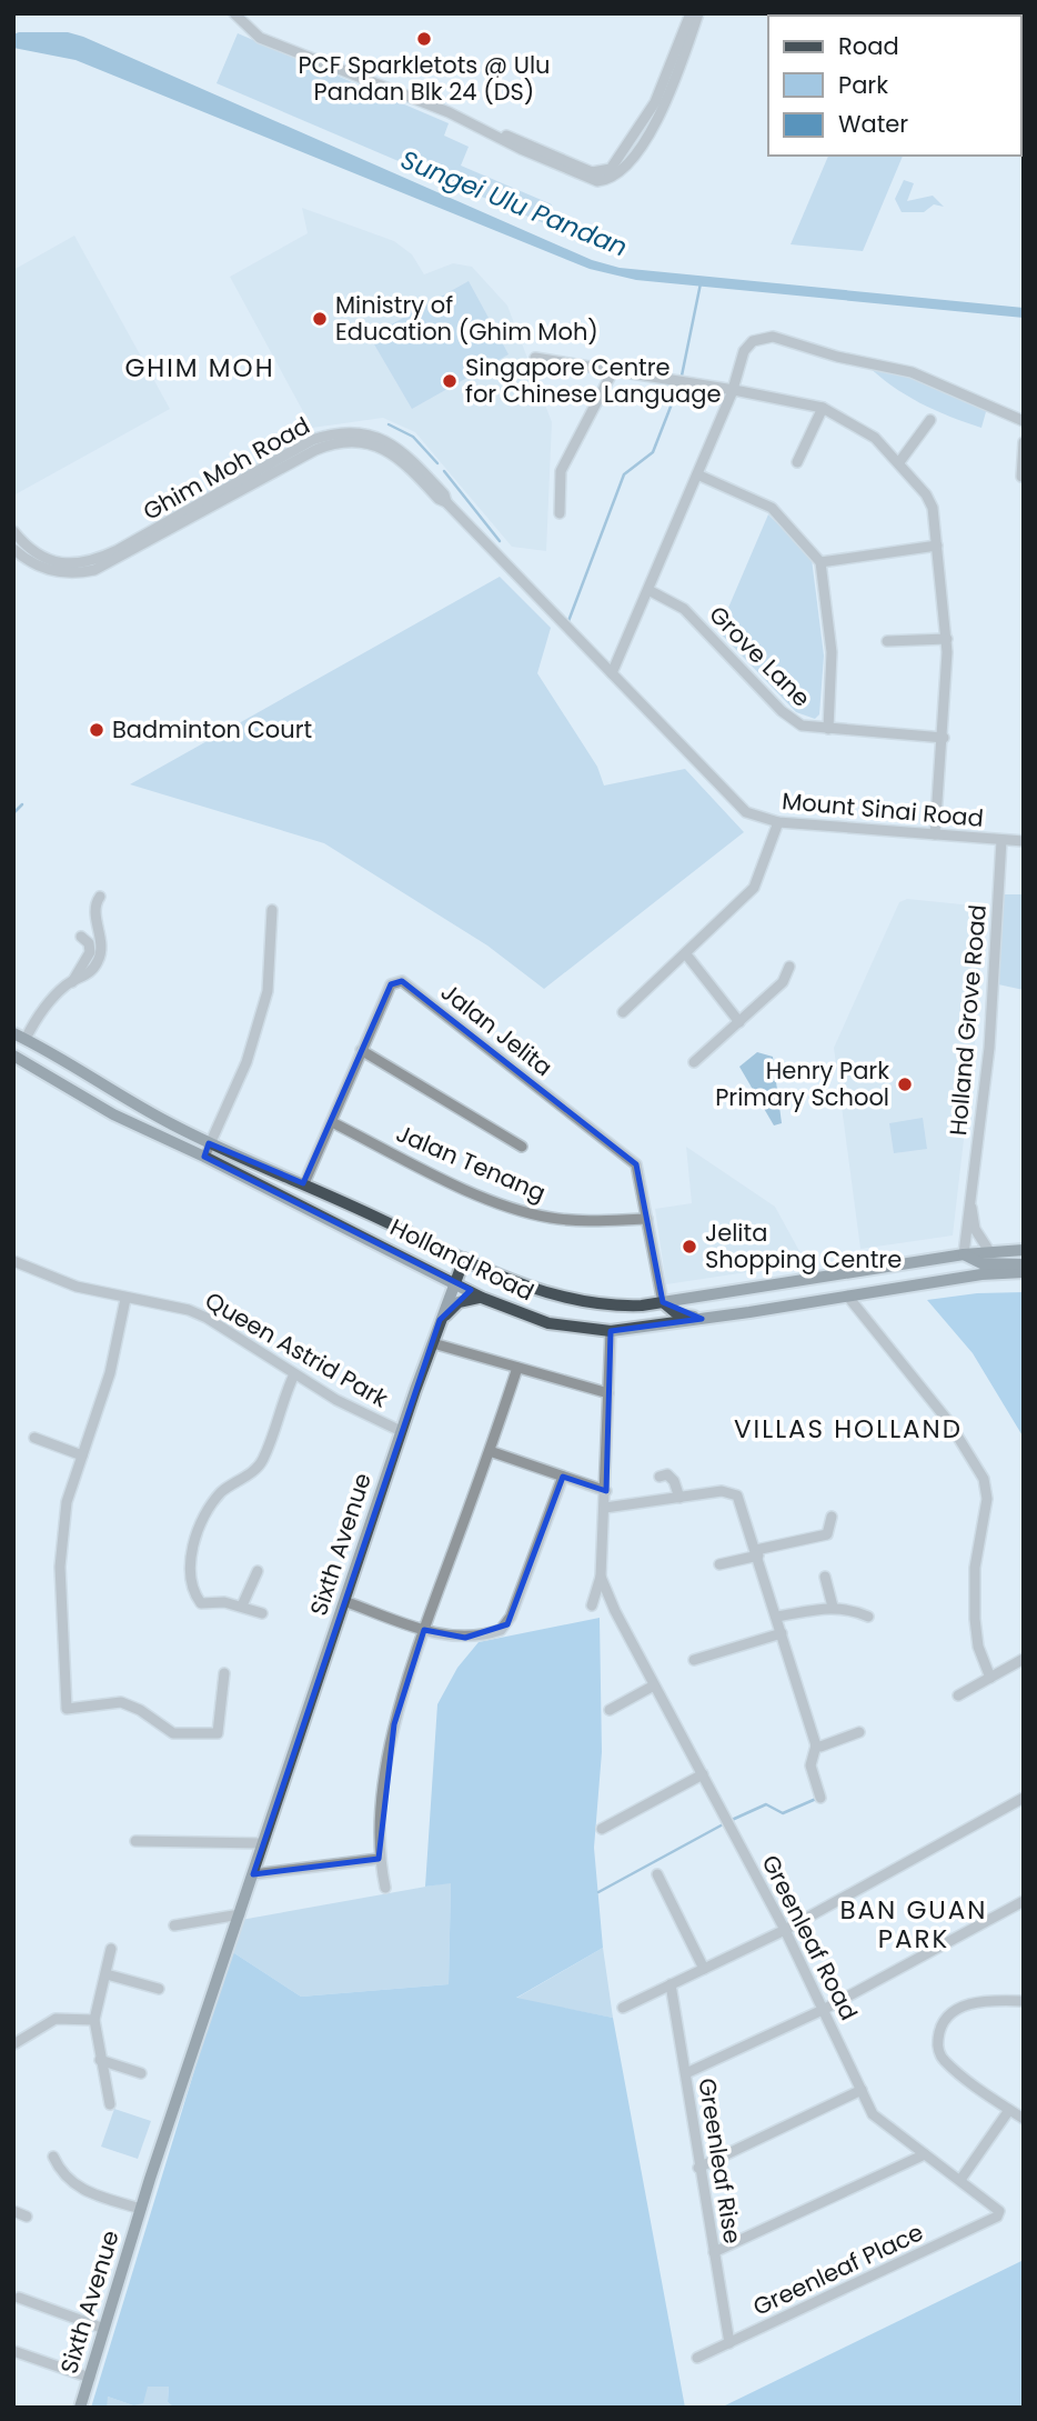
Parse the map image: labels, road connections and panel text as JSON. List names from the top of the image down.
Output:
{
  "streets": {
    "main road": ["Holland Road", "Sixth Avenue"],
    "street": [
      "Ghim Moh Road",
      "Grove Lane",
      "Mount Sinai Road",
      "Holland Grove Road",
      "Jalan Jelita",
      "Jalan Tenang",
      "Queen Astrid Park",
      "Greenleaf Road",
      "Greenleaf Rise",
      "Greenleaf Place"
    ]
  },
  "crossings": [
    ["Ghim Moh Road", "Mount Sinai Road"],
    ["Mount Sinai Road", "Holland Grove Road"],
    ["Holland Grove Road", "Holland Road"],
    ["Jalan Jelita", "Jalan Tenang"],
    ["Jalan Jelita", "Holland Road"],
    ["Holland Road", "Sixth Avenue"],
    ["Queen Astrid Park", "Sixth Avenue"],
    ["Greenleaf Road", "Greenleaf Place"],
    ["Greenleaf Rise", "Greenleaf Place"]
  ],
  "districts": ["GHIM MOH", "VILLAS HOLLAND", "BAN GUAN PARK"],
  "water": ["Sungei Ulu Pandan"],
  "places": [
    "PCF Sparkletots @ Ulu Pandan Blk 24 (DS)",
    "Ministry of Education (Ghim Moh)",
    "Singapore Centre for Chinese Language",
    "Badminton Court",
    "Henry Park Primary School",
    "Jelita Shopping Centre"
  ],
  "legend": ["Road", "Park", "Water"]
}
